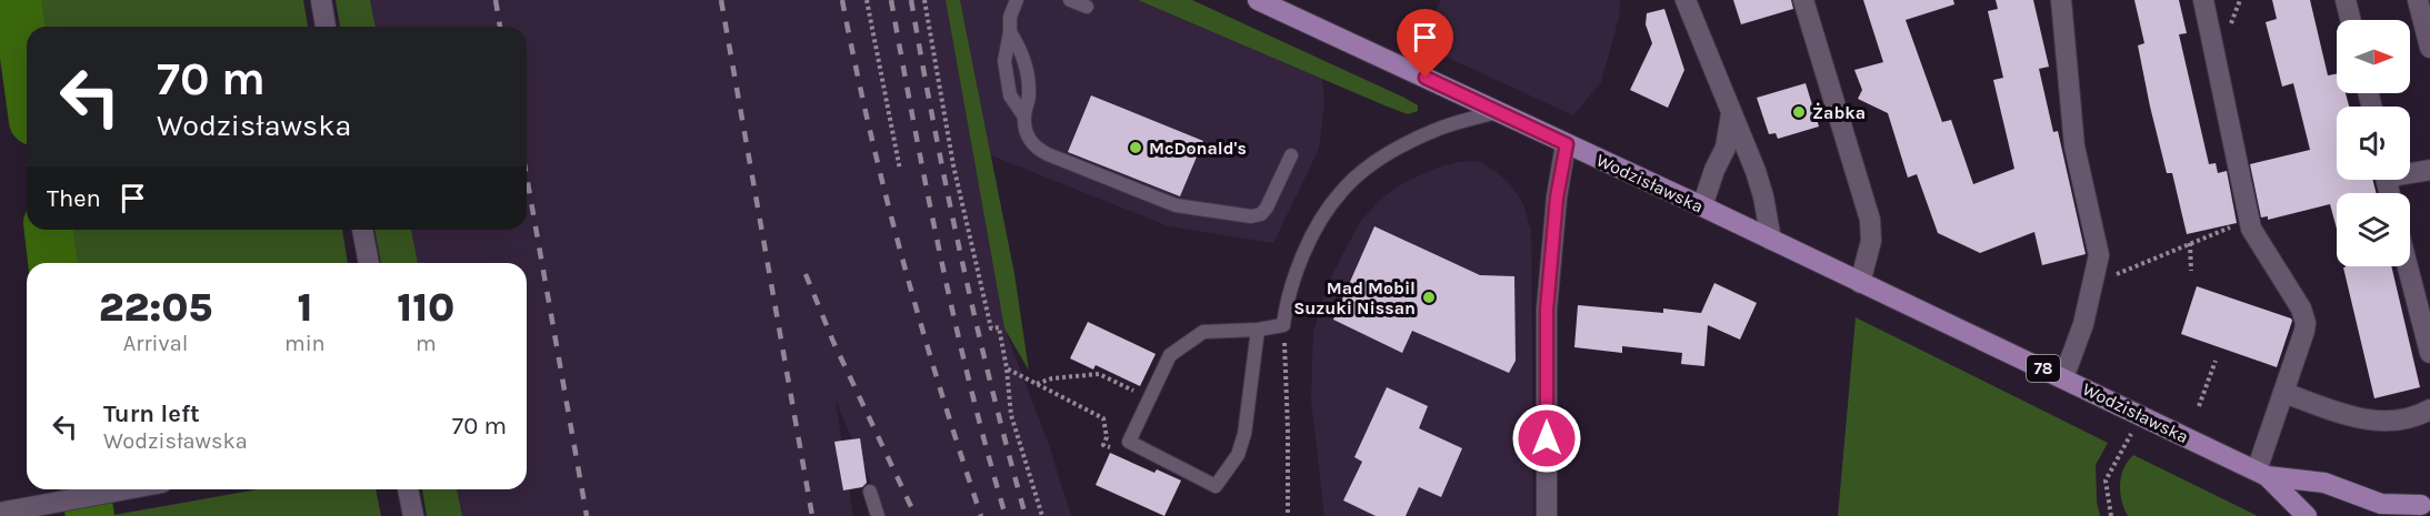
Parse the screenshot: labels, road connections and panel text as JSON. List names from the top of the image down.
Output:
{
  "streets": {
    "main road": ["Wodzisławska", "78"]
  },
  "places": ["Żabka", "McDonald's", "Mad Mobil Suzuki Nissan"],
  "north": "right",
  "page": {
    "turn": ["70 m", "Wodzisławska"],
    "then": "Then",
    "eta": [
      "22:05",
      "Arrival",
      "1",
      "min",
      "110",
      "m"
    ],
    "list": [
      {
        "name": "Turn left",
        "note": "Wodzisławska",
        "value": "70 m"
      }
    ]
  }
}
